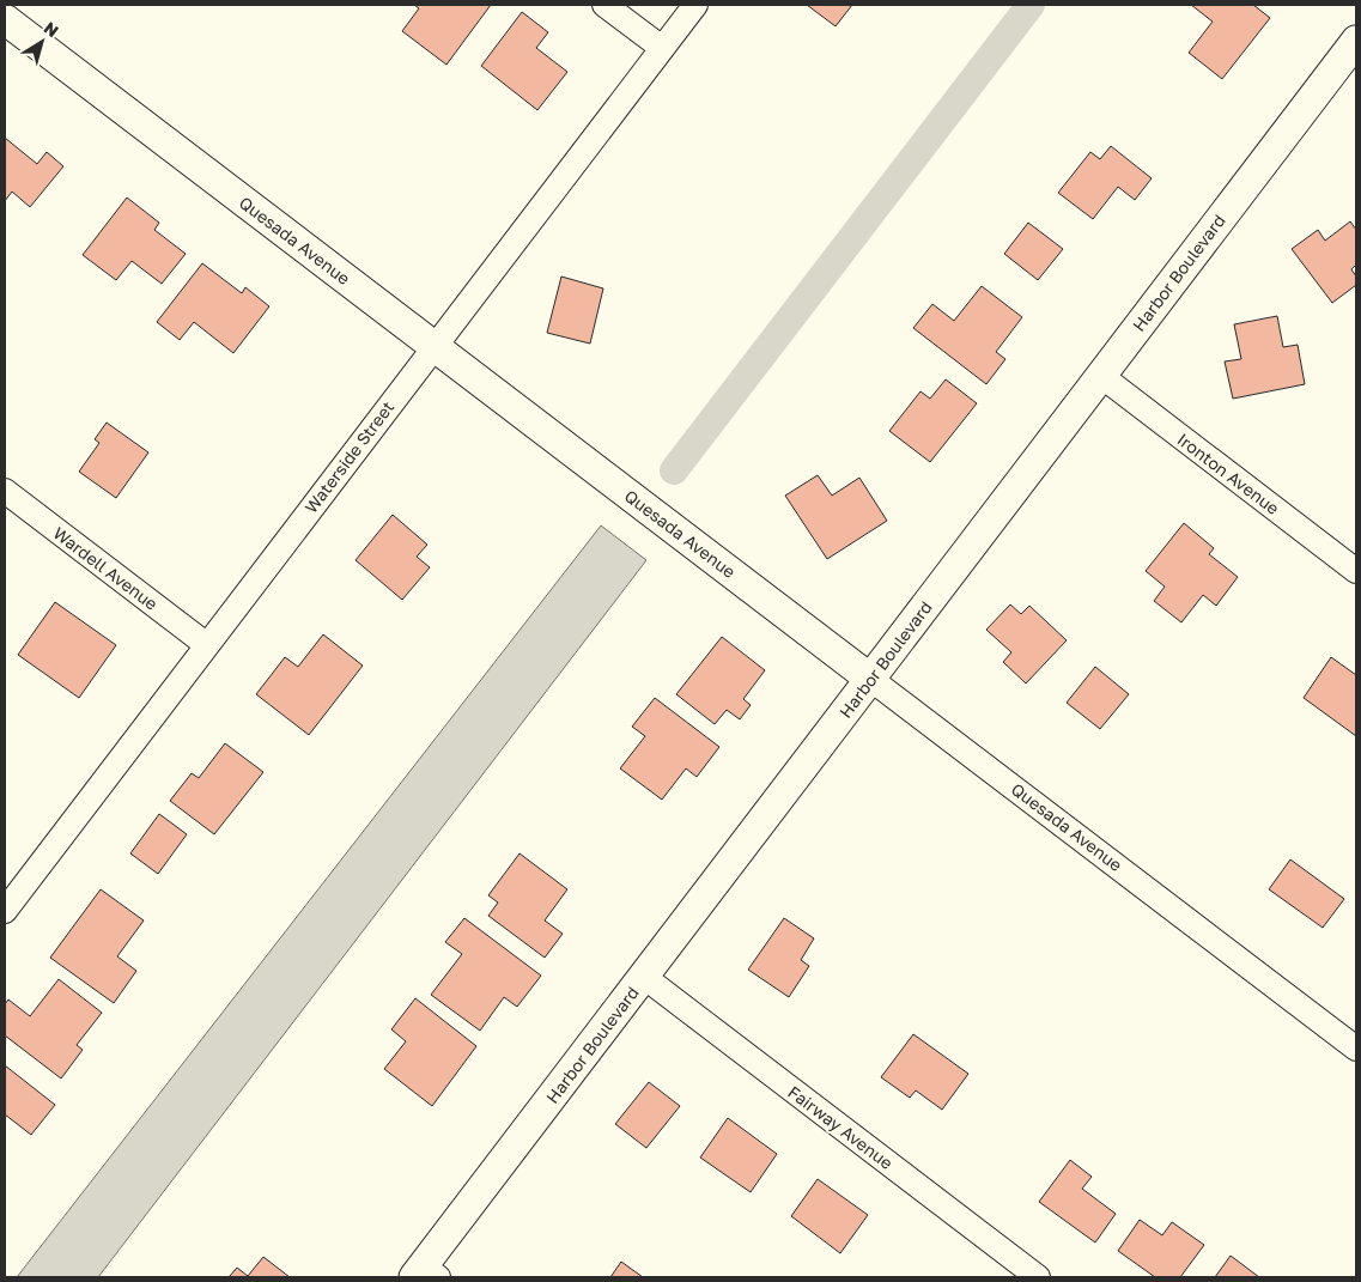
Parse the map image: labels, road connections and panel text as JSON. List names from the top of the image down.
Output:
{
  "streets": {
    "street": [
      "Quesada Avenue",
      "Harbor Boulevard",
      "Waterside Street",
      "Ironton Avenue",
      "Wardell Avenue",
      "Fairway Avenue"
    ]
  },
  "crossings": [
    ["Quesada Avenue", "Harbor Boulevard"],
    ["Quesada Avenue", "Waterside Street"],
    ["Harbor Boulevard", "Ironton Avenue"],
    ["Harbor Boulevard", "Fairway Avenue"],
    ["Waterside Street", "Wardell Avenue"]
  ],
  "north": "top right"
}
